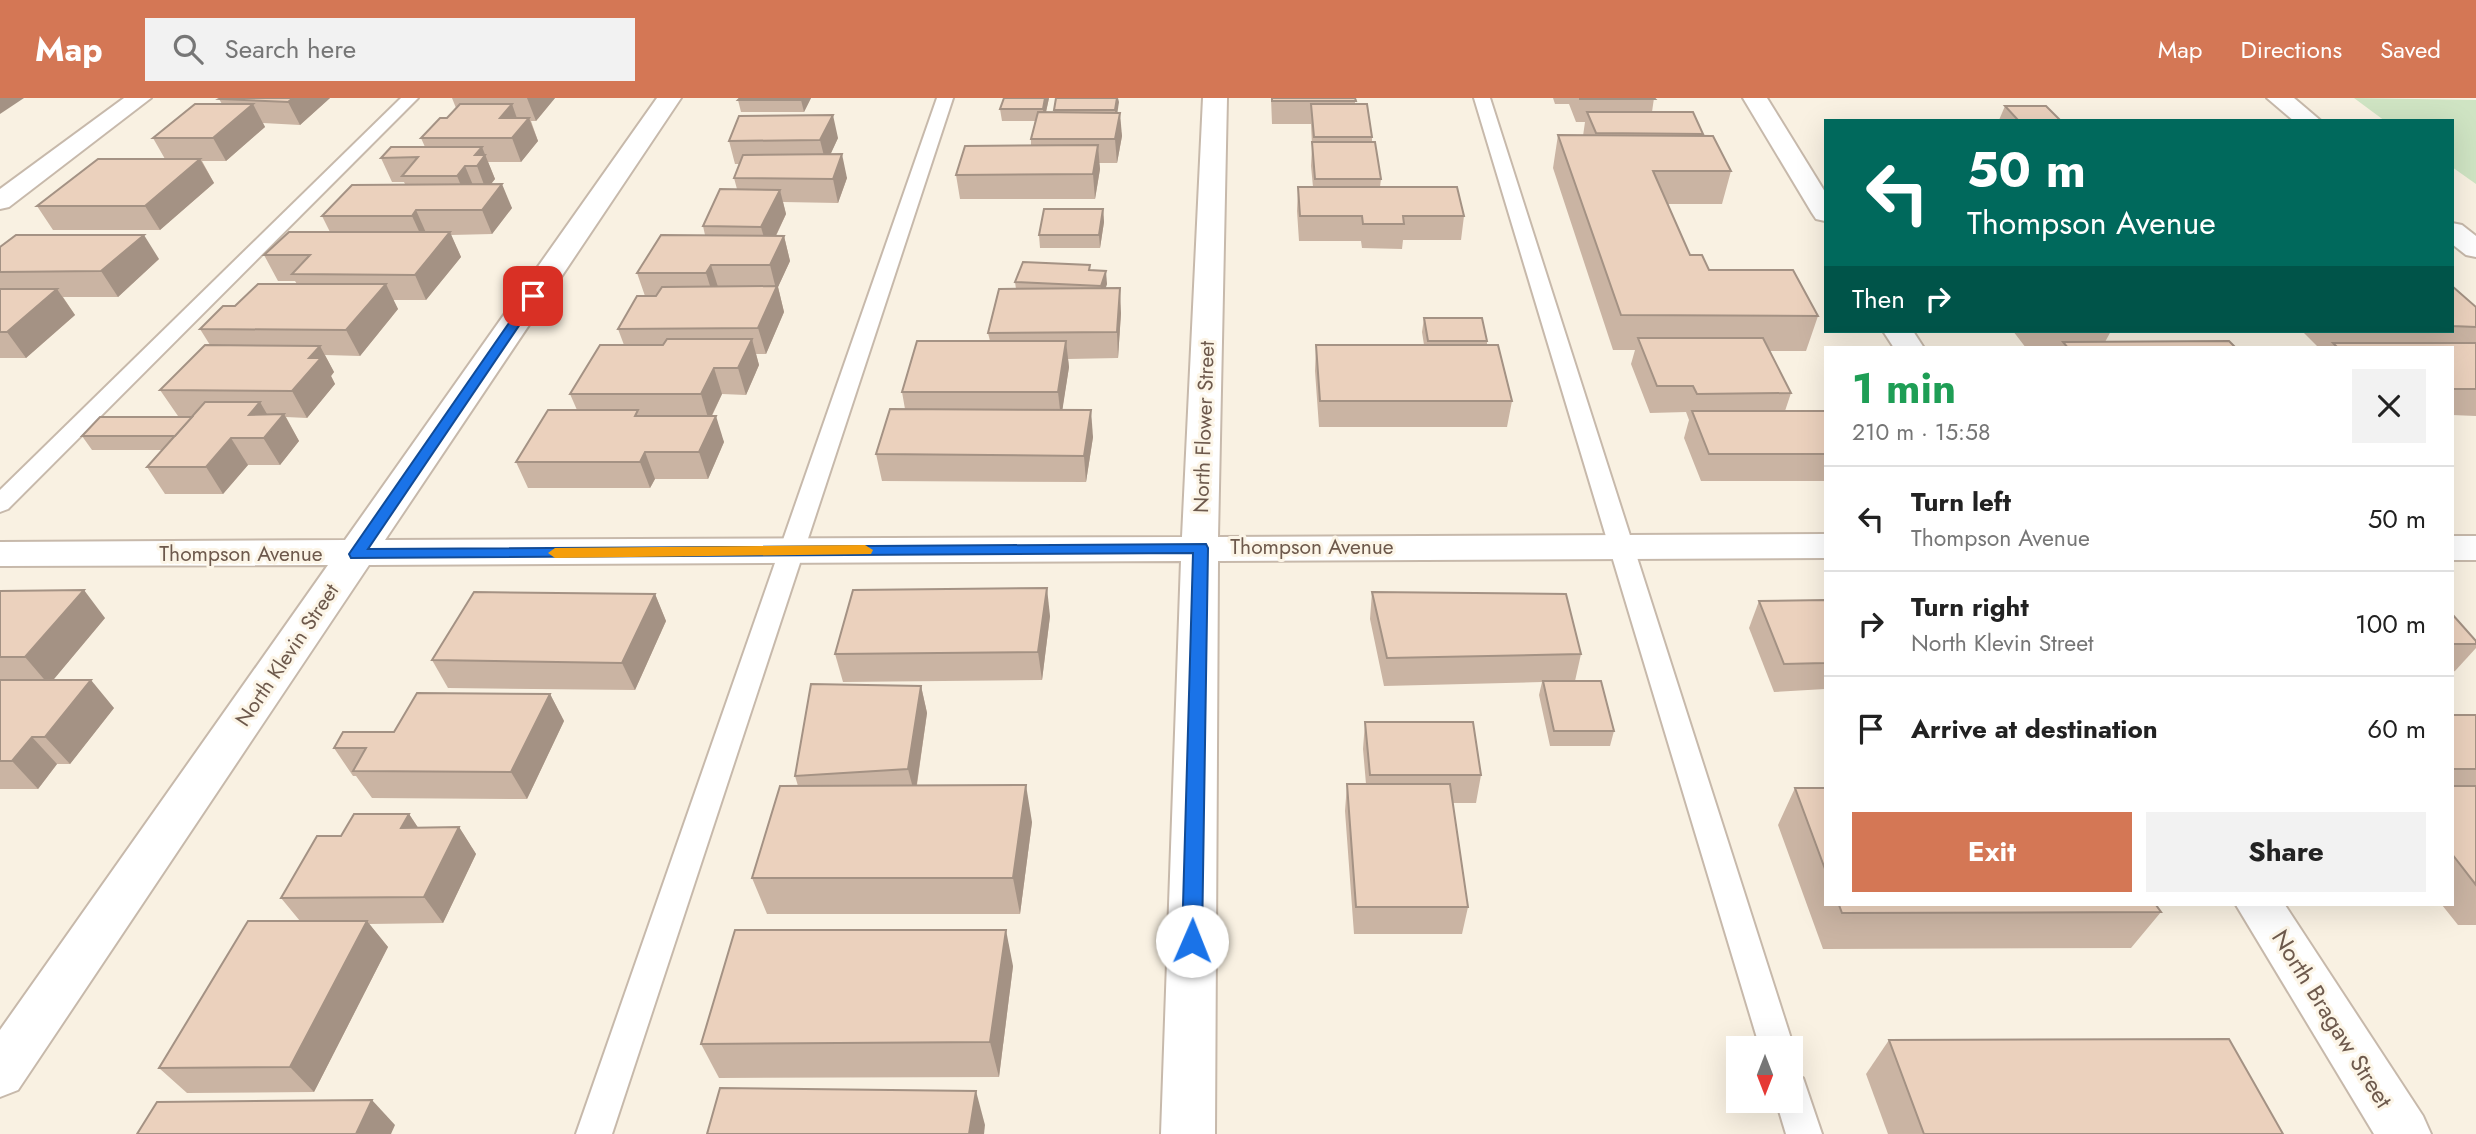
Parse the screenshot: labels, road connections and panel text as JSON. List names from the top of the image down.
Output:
{
  "streets": {
    "street": [
      "North Flower Street",
      "Thompson Avenue",
      "North Klevin Street",
      "North Bragaw Street"
    ]
  },
  "crossings": [
    ["North Flower Street", "Thompson Avenue"],
    ["Thompson Avenue", "North Klevin Street"]
  ],
  "north": "bottom",
  "page": {
    "header": "Map",
    "search": "Search here",
    "nav": ["Map", "Directions", "Saved"],
    "turn": ["50 m", "Thompson Avenue"],
    "then": "Then",
    "heading": ["1 min", "210 m · 15:58"],
    "list": [
      {
        "name": "Turn left",
        "note": "Thompson Avenue",
        "value": "50 m"
      },
      {
        "name": "Turn right",
        "note": "North Klevin Street",
        "value": "100 m"
      },
      {
        "name": "Arrive at destination",
        "value": "60 m"
      }
    ],
    "buttons": ["Exit", "Share"]
  }
}
